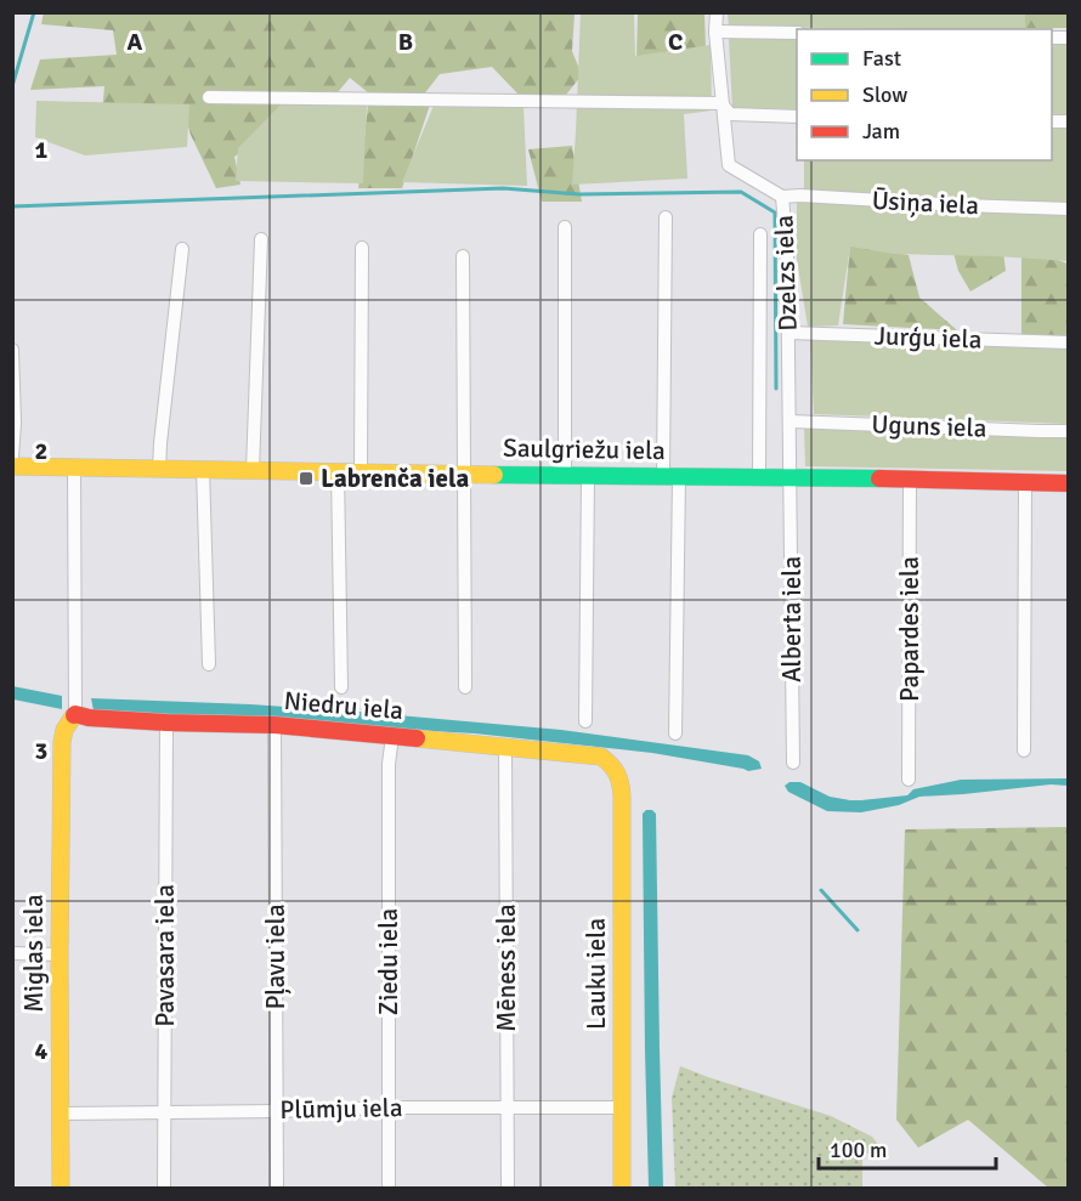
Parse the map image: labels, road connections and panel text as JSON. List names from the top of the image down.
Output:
{
  "streets": {
    "street": [
      "Ūsiņa iela",
      "Dzelzs iela",
      "Jurģu iela",
      "Uguns iela",
      "Saulgriežu iela",
      "Alberta iela",
      "Papardes iela",
      "Niedru iela",
      "Miglas iela",
      "Pavasara iela",
      "Pļavu iela",
      "Ziedu iela",
      "Mēness iela",
      "Lauku iela",
      "Plūmju iela"
    ]
  },
  "crossings": [
    ["Ūsiņa iela", "Dzelzs iela"],
    ["Dzelzs iela", "Jurģu iela"],
    ["Dzelzs iela", "Uguns iela"],
    ["Dzelzs iela", "Saulgriežu iela"],
    ["Dzelzs iela", "Alberta iela"],
    ["Saulgriežu iela", "Alberta iela"],
    ["Saulgriežu iela", "Papardes iela"],
    ["Niedru iela", "Miglas iela"],
    ["Niedru iela", "Pavasara iela"],
    ["Niedru iela", "Pļavu iela"],
    ["Niedru iela", "Ziedu iela"],
    ["Niedru iela", "Mēness iela"],
    ["Niedru iela", "Lauku iela"],
    ["Miglas iela", "Plūmju iela"],
    ["Pavasara iela", "Plūmju iela"],
    ["Pļavu iela", "Plūmju iela"],
    ["Ziedu iela", "Plūmju iela"],
    ["Mēness iela", "Plūmju iela"],
    ["Lauku iela", "Plūmju iela"]
  ],
  "places": {
    "transit": ["Labrenča iela"]
  },
  "legend": ["Fast", "Slow", "Jam"],
  "scale_bar": "100 m",
  "grid": {
    "columns": ["A", "B", "C"],
    "rows": [
      "1",
      "2",
      "3",
      "4"
    ]
  }
}
